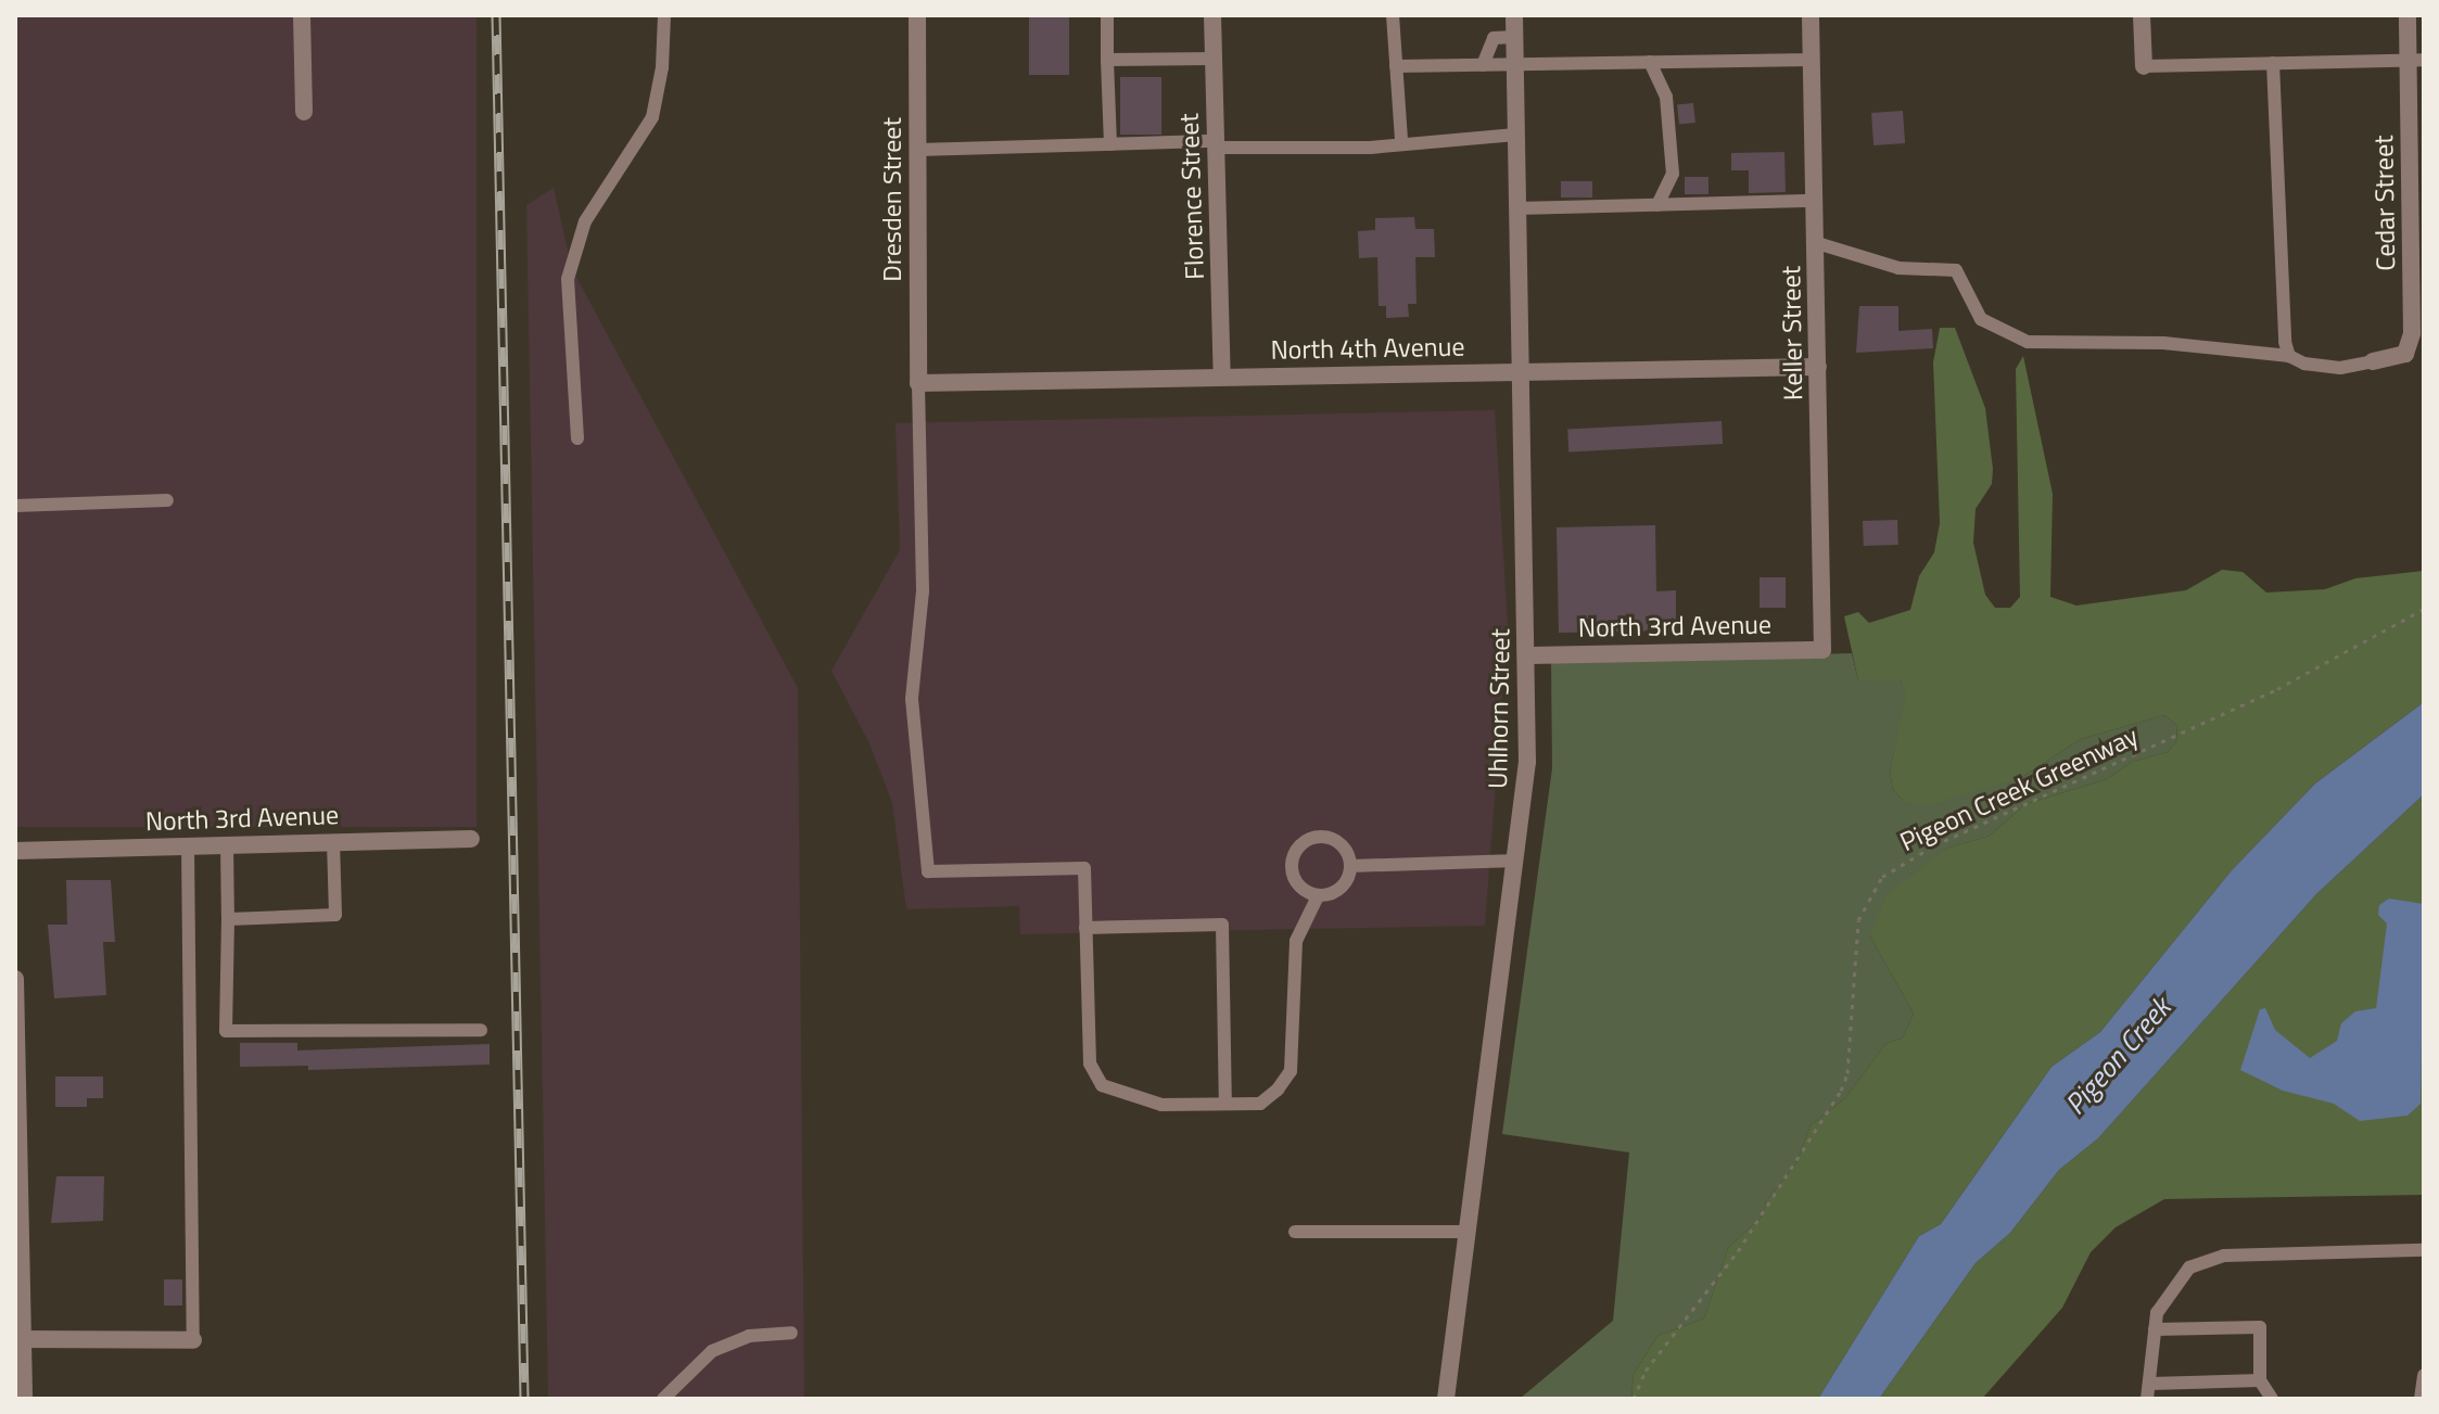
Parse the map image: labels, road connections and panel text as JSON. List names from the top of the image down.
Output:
{
  "streets": {
    "street": [
      "Florence Street",
      "Dresden Street",
      "Cedar Street",
      "Keller Street",
      "North 4th Avenue",
      "North 3rd Avenue",
      "Uhlhorn Street"
    ],
    "path": ["Pigeon Creek Greenway"]
  },
  "crossings": [
    ["Florence Street", "North 4th Avenue"],
    ["Dresden Street", "North 4th Avenue"],
    ["Keller Street", "North 4th Avenue"],
    ["Keller Street", "North 3rd Avenue"],
    ["North 4th Avenue", "Uhlhorn Street"],
    ["North 3rd Avenue", "Uhlhorn Street"]
  ],
  "water": ["Pigeon Creek"]
}
